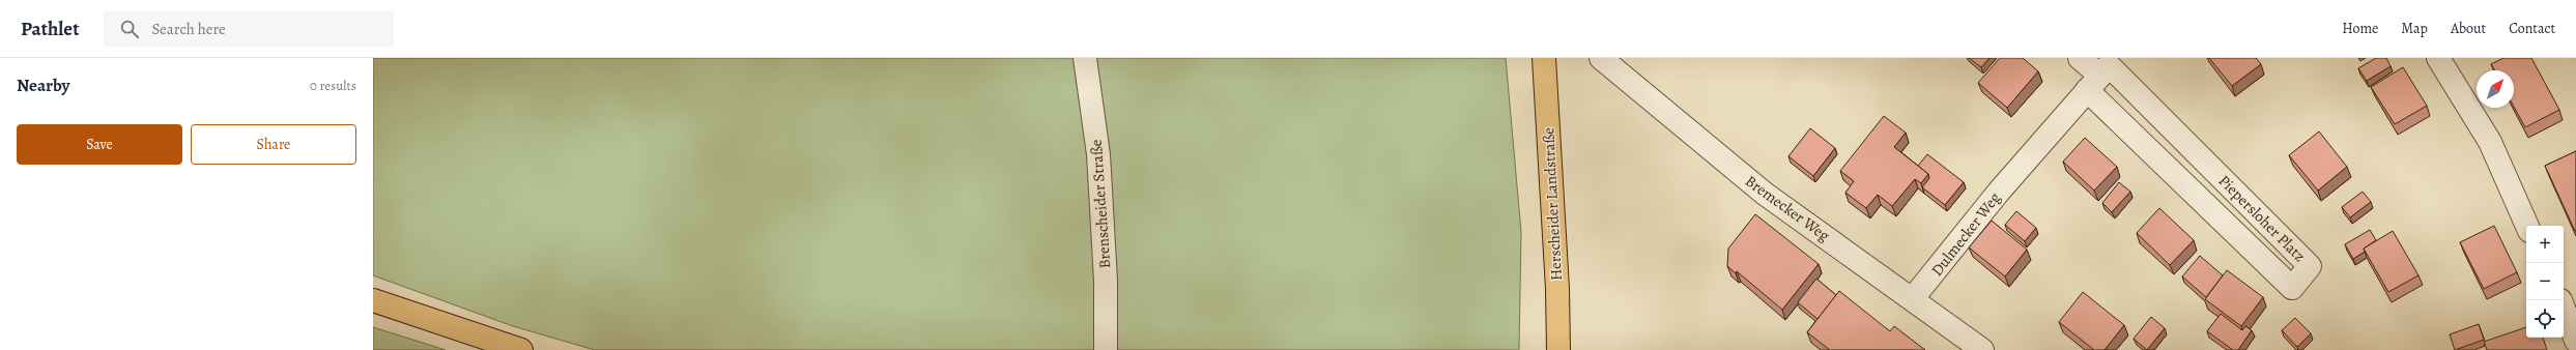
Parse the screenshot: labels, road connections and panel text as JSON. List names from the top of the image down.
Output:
{
  "streets": {
    "main road": ["Herscheider Landstraße"],
    "street": [
      "Brenscheider Straße",
      "Bremecker Weg",
      "Piepersloher Platz",
      "Dulmecker Weg"
    ]
  },
  "crossings": [
    ["Bremecker Weg", "Dulmecker Weg"],
    ["Piepersloher Platz", "Dulmecker Weg"]
  ],
  "north": "top right",
  "page": {
    "header": "Pathlet",
    "search": "Search here",
    "nav": [
      "Home",
      "Map",
      "About",
      "Contact"
    ],
    "heading": ["Nearby", "0 results"],
    "buttons": ["Save", "Share"],
    "map_buttons": ["+", "−"]
  }
}
